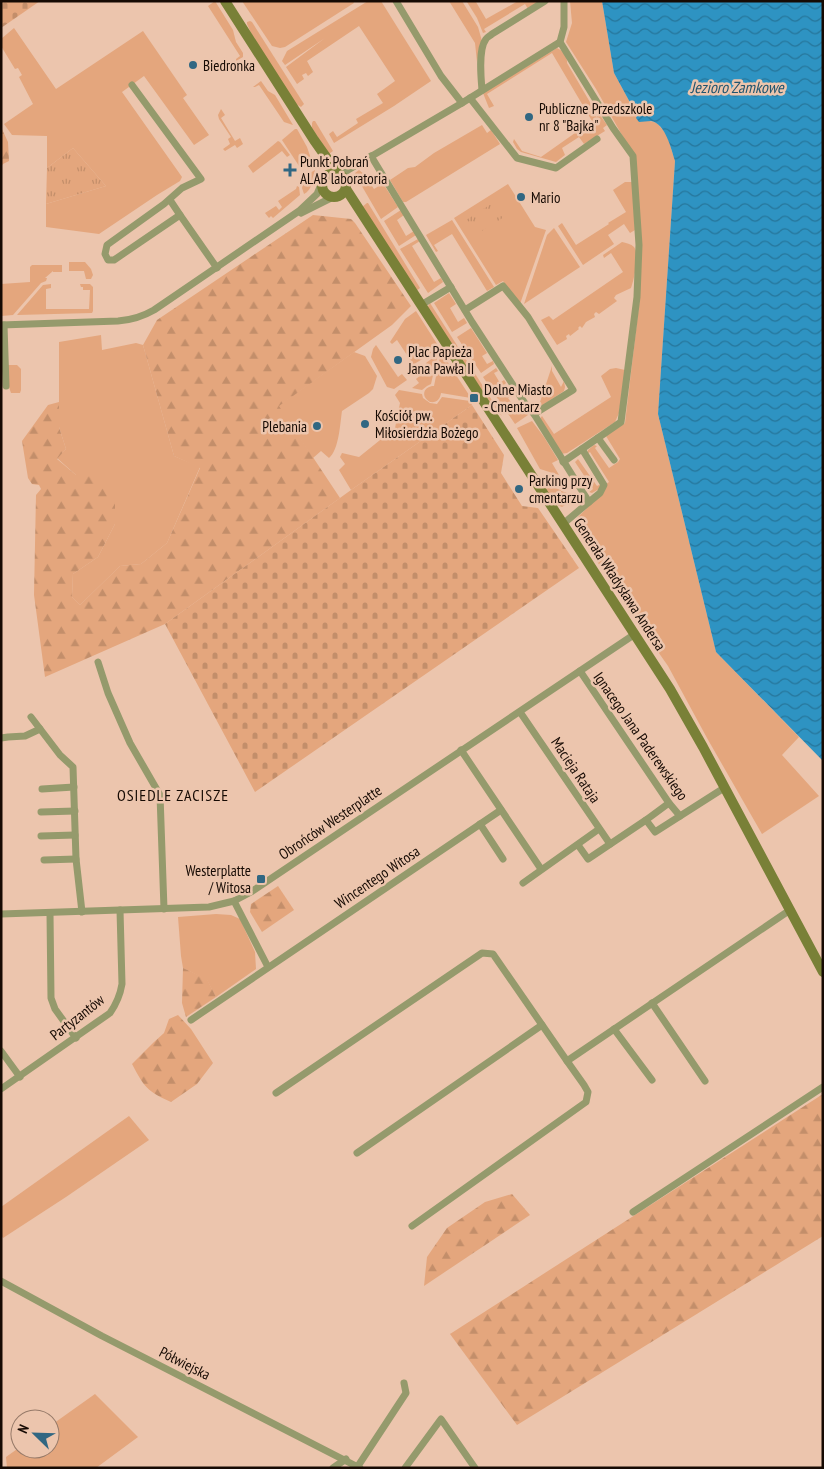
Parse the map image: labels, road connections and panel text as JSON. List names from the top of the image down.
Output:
{
  "streets": {
    "main road": ["Generała Władysława Andersa"],
    "street": [
      "Ignacego Jana Paderewskiego",
      "Macieja Rataja",
      "Obrońców Westerplatte",
      "Wincentego Witosa",
      "Partyzantów",
      "Półwiejska"
    ]
  },
  "crossings": [
    ["Generała Władysława Andersa", "Obrońców Westerplatte"],
    ["Ignacego Jana Paderewskiego", "Obrońców Westerplatte"],
    ["Macieja Rataja", "Obrońców Westerplatte"],
    ["Obrońców Westerplatte", "Partyzantów"]
  ],
  "districts": ["OSIEDLE ZACISZE"],
  "water": ["Jezioro Zamkowe"],
  "places": {
    "other": [
      "Biedronka",
      "Publiczne Przedszkole nr 8 \"Bajka\"",
      "Mario",
      "Plac Papieża Jana Pawła II",
      "Kościół pw. Miłosierdzia Bożego",
      "Plebania",
      "Parking przy cmentarzu"
    ],
    "health": ["Punkt Pobrań ALAB laboratoria"],
    "transit": ["Dolne Miasto - Cmentarz", "Westerplatte / Witosa"]
  },
  "north": "top left"
}
